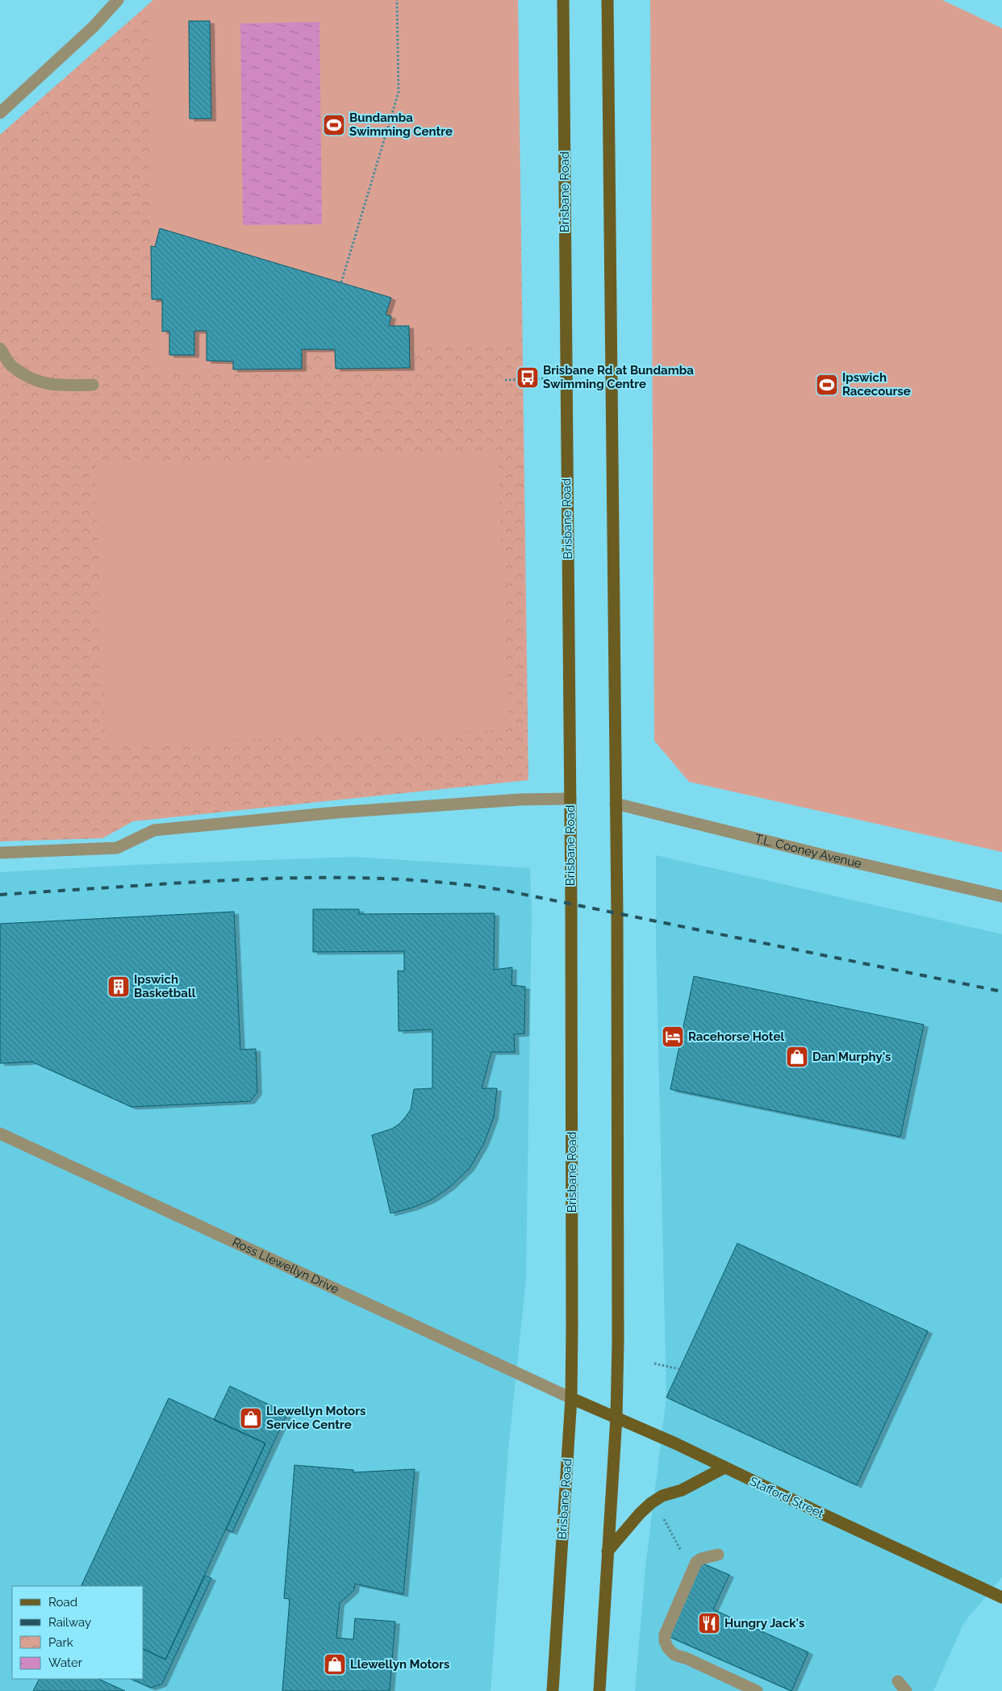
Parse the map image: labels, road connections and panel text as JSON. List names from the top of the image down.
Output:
{
  "streets": {
    "main road": ["Brisbane Road", "Stafford Street"],
    "street": ["T.L. Cooney Avenue", "Ross Llewellyn Drive"]
  },
  "crossings": [
    ["Brisbane Road", "Ross Llewellyn Drive"],
    ["Brisbane Road", "Stafford Street"],
    ["Ross Llewellyn Drive", "Stafford Street"]
  ],
  "places": {
    "sports": ["Bundamba Swimming Centre", "Ipswich Racecourse"],
    "bus stop": ["Brisbane Rd at Bundamba Swimming Centre"],
    "building": ["Ipswich Basketball"],
    "hotel": ["Racehorse Hotel"],
    "shop": ["Dan Murphy's", "Llewellyn Motors Service Centre", "Llewellyn Motors"],
    "restaurant": ["Hungry Jack's"]
  },
  "legend": [
    "Road",
    "Railway",
    "Park",
    "Water"
  ]
}
